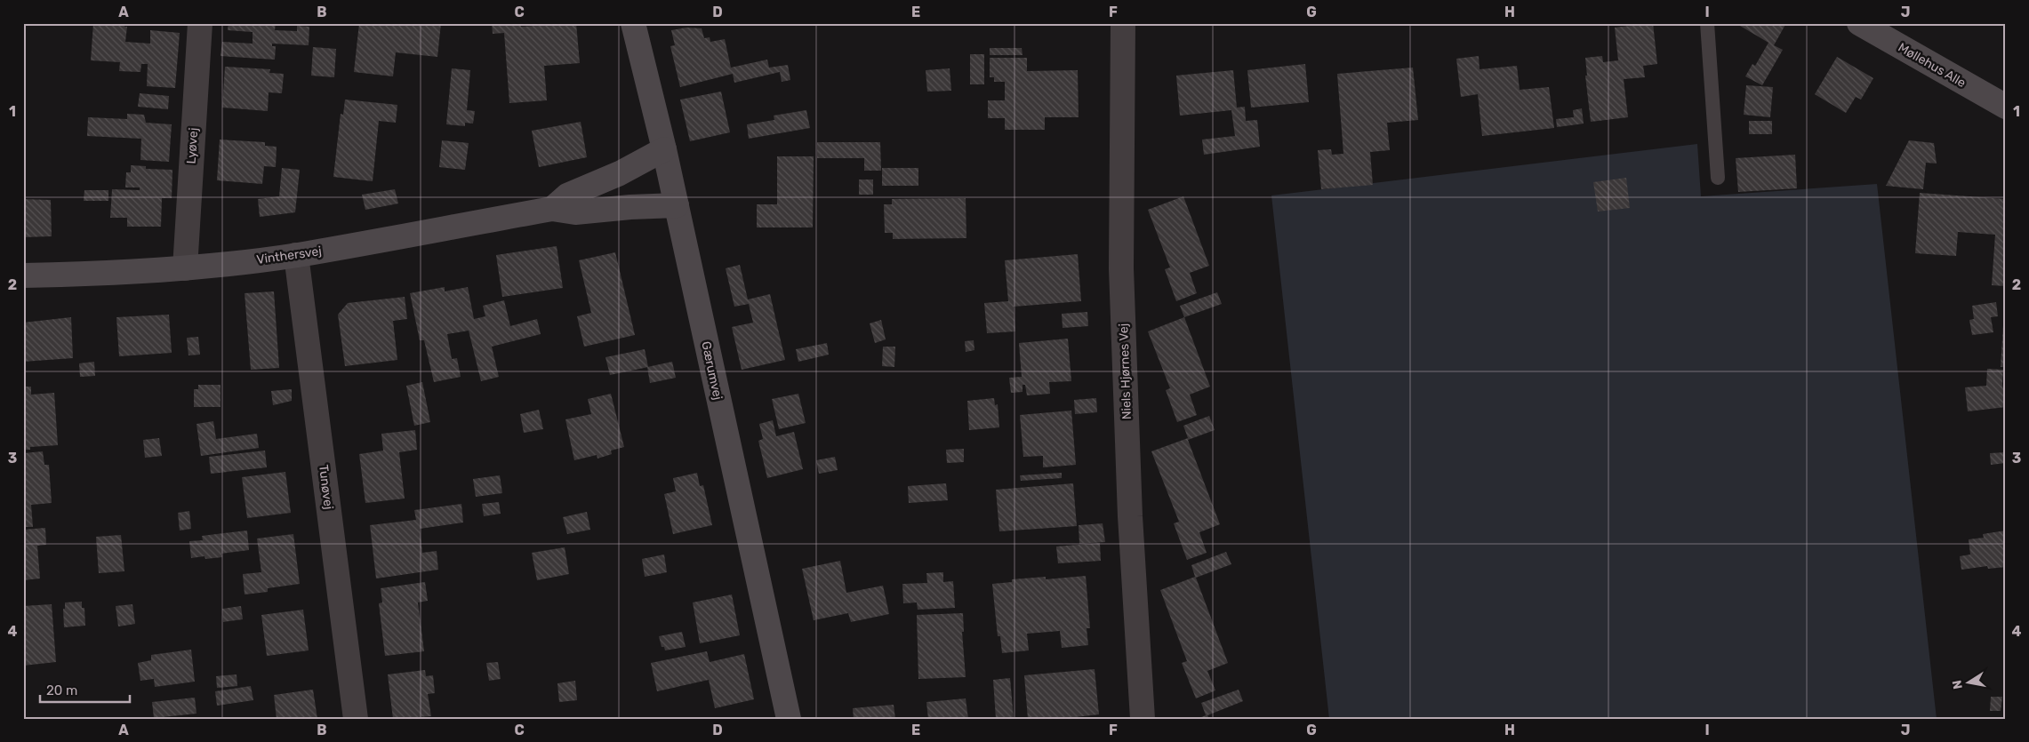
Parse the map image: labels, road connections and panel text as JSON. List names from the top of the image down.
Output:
{
  "streets": {
    "street": [
      "Møllehus Alle",
      "Lyøvej",
      "Vinthersvej",
      "Gærumvej",
      "Niels Hjørnes Vej",
      "Tunøvej"
    ]
  },
  "crossings": [
    ["Lyøvej", "Vinthersvej"],
    ["Vinthersvej", "Gærumvej"],
    ["Vinthersvej", "Tunøvej"]
  ],
  "scale_bar": "20 m",
  "north": "left",
  "grid": {
    "columns": [
      "A",
      "B",
      "C",
      "D",
      "E",
      "F",
      "G",
      "H",
      "I",
      "J"
    ],
    "rows": [
      "1",
      "2",
      "3",
      "4"
    ]
  }
}
